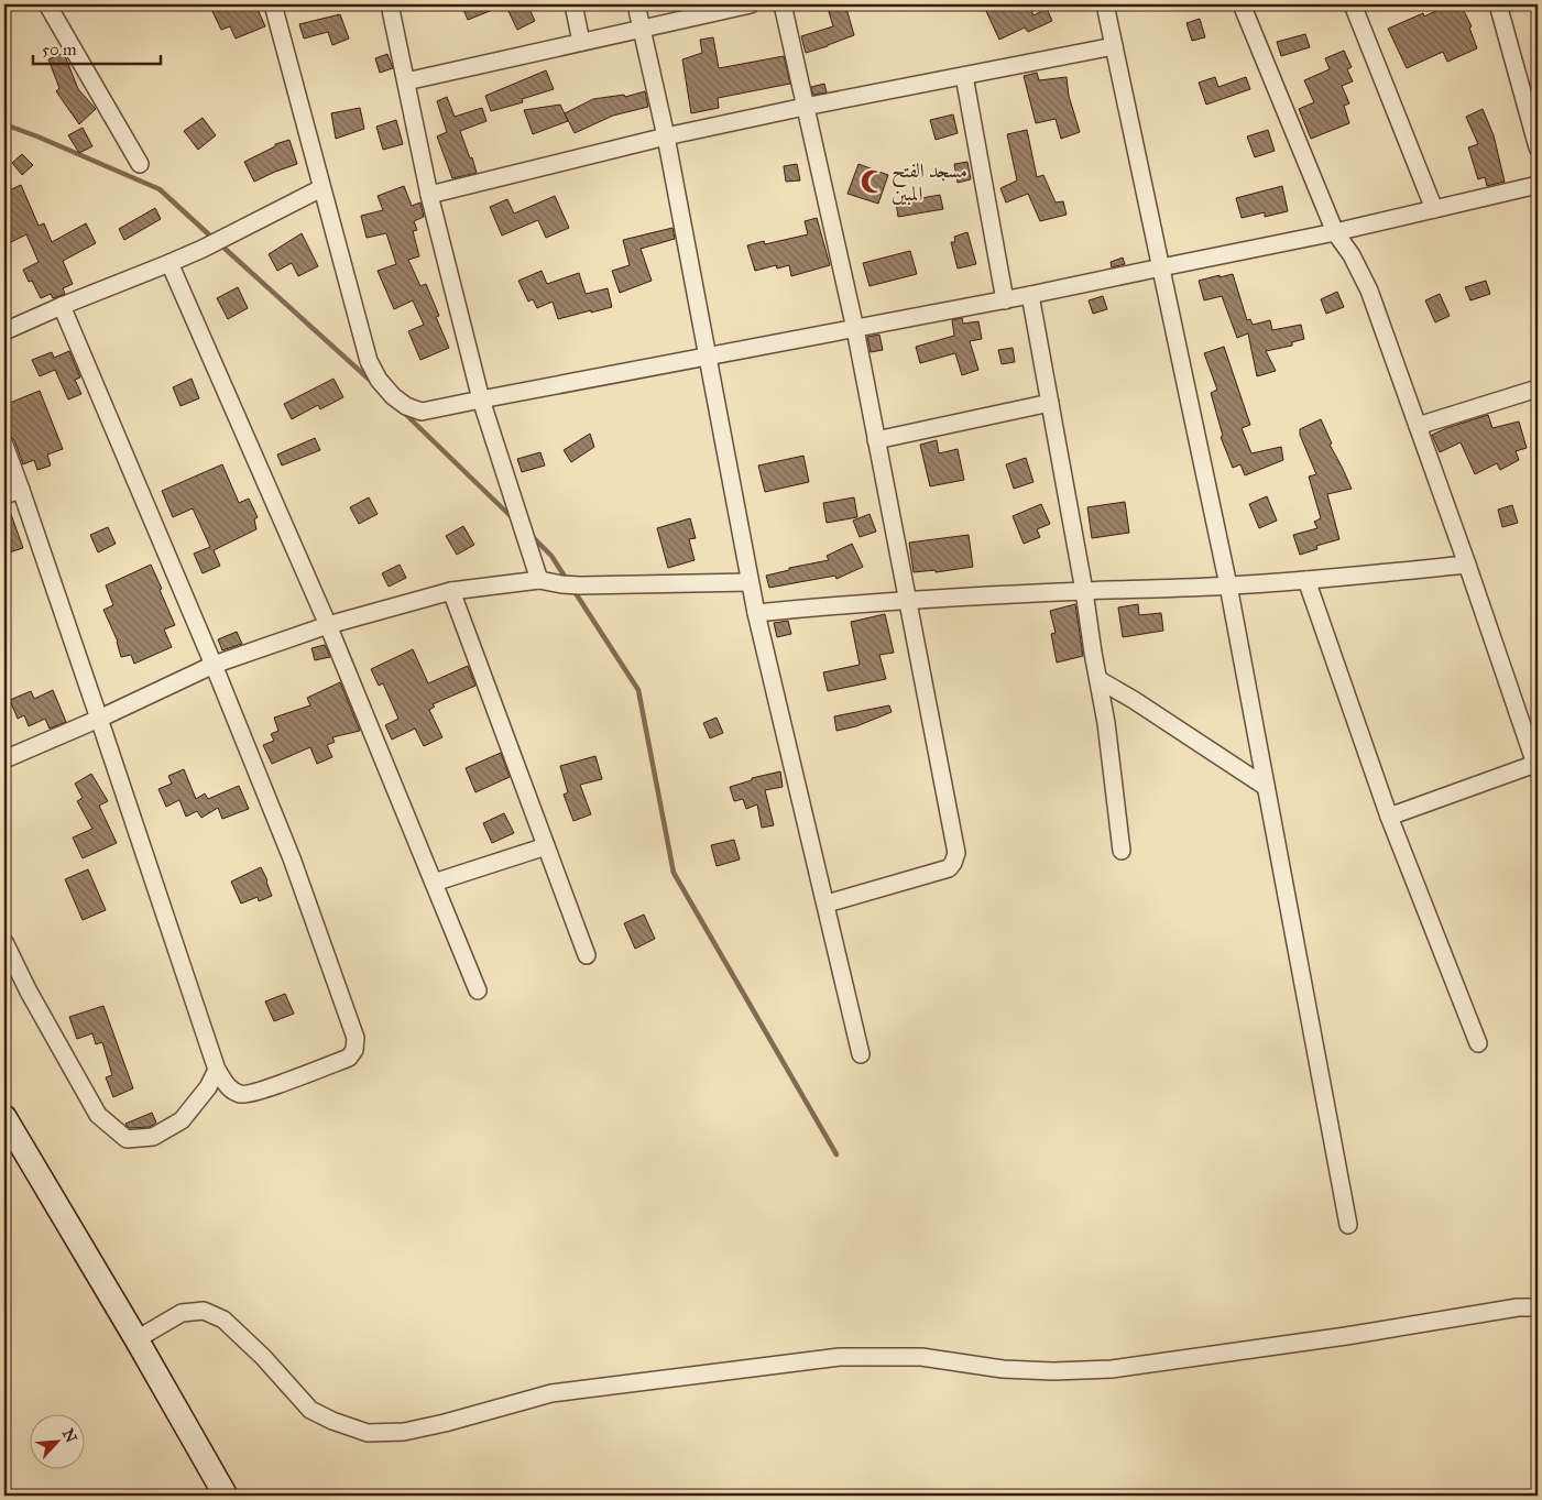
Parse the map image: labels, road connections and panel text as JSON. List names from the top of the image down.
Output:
{
  "places": {
    "mosque": ["مسجد الفتح المبين"]
  },
  "scale_bar": "50 m",
  "north": "top right"
}
